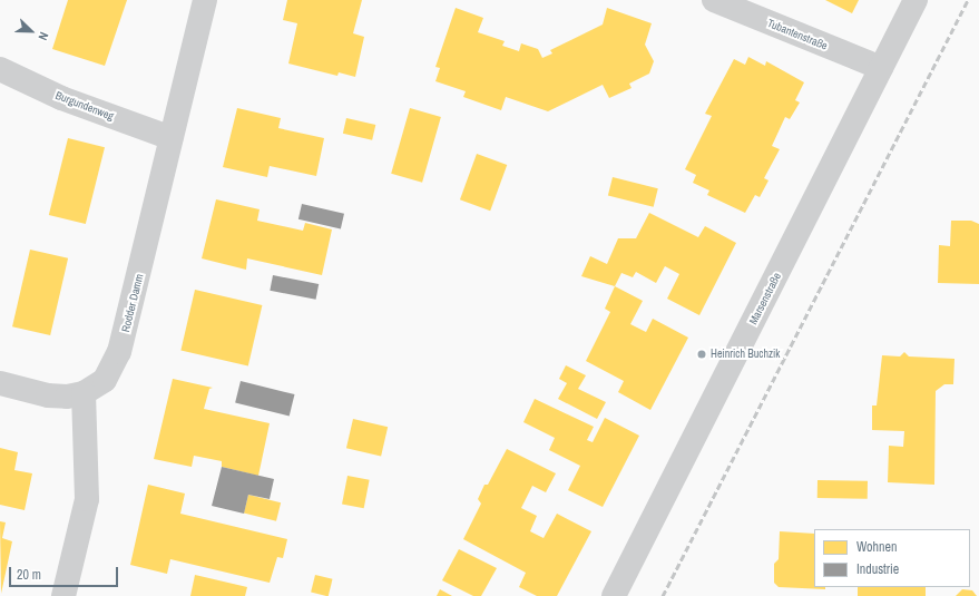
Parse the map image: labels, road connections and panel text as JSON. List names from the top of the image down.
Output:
{
  "streets": {
    "street": [
      "Tubantenstraße",
      "Burgundenweg",
      "Marsenstraße",
      "Rodder Damm"
    ]
  },
  "crossings": [
    ["Tubantenstraße", "Marsenstraße"],
    ["Burgundenweg", "Rodder Damm"]
  ],
  "places": ["Heinrich Buchzik"],
  "legend": ["Wohnen", "Industrie"],
  "scale_bar": "20 m",
  "north": "bottom right"
}
